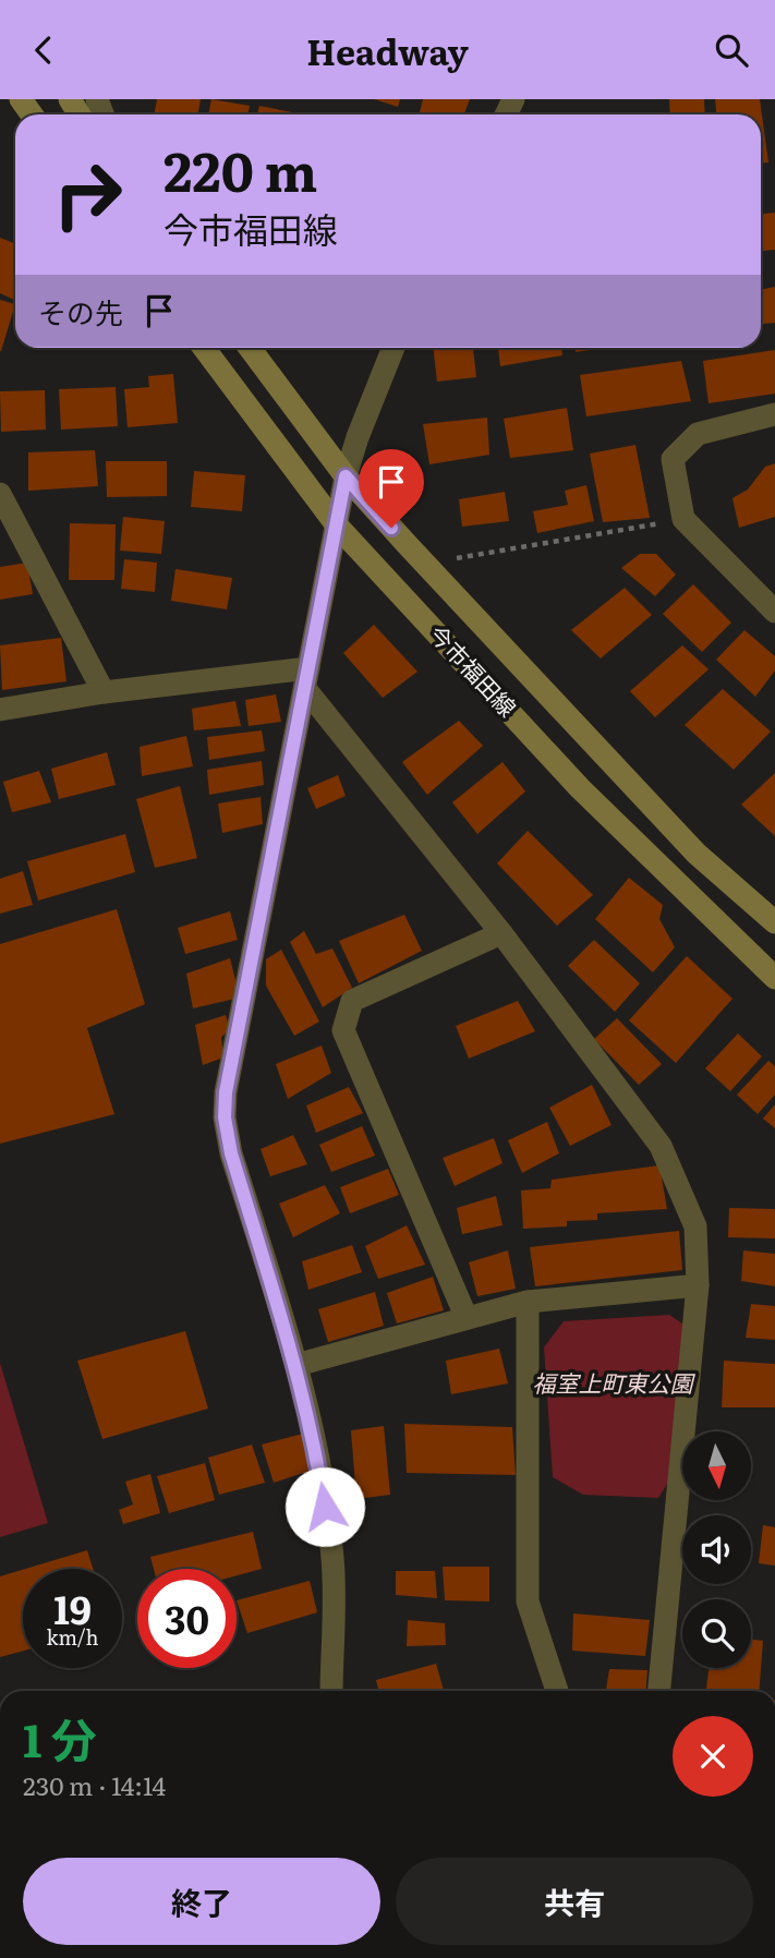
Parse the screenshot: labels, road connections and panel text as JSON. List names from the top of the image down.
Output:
{
  "streets": {
    "main road": ["今市福田線"]
  },
  "parks": ["福室上町東公園"],
  "north": "bottom",
  "page": {
    "header": "Headway",
    "turn": ["220 m", "今市福田線"],
    "then": "その先",
    "speed": "19 km/h",
    "limit": "30",
    "heading": ["1 分", "230 m · 14:14"],
    "buttons": ["終了", "共有"]
  }
}
